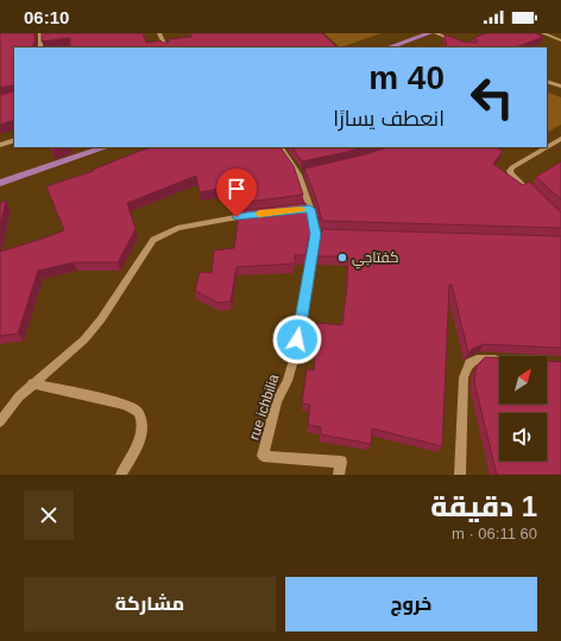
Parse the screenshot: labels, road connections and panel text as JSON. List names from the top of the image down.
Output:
{
  "streets": {
    "street": ["rue ichbilia"]
  },
  "places": ["كفتاجي"],
  "north": "top right",
  "page": {
    "status": "06:10",
    "turn": ["40 m", "انعطف يسارًا"],
    "heading": ["1 دقيقة", "60 m · 06:11"],
    "buttons": ["خروج", "مشاركة"]
  }
}
